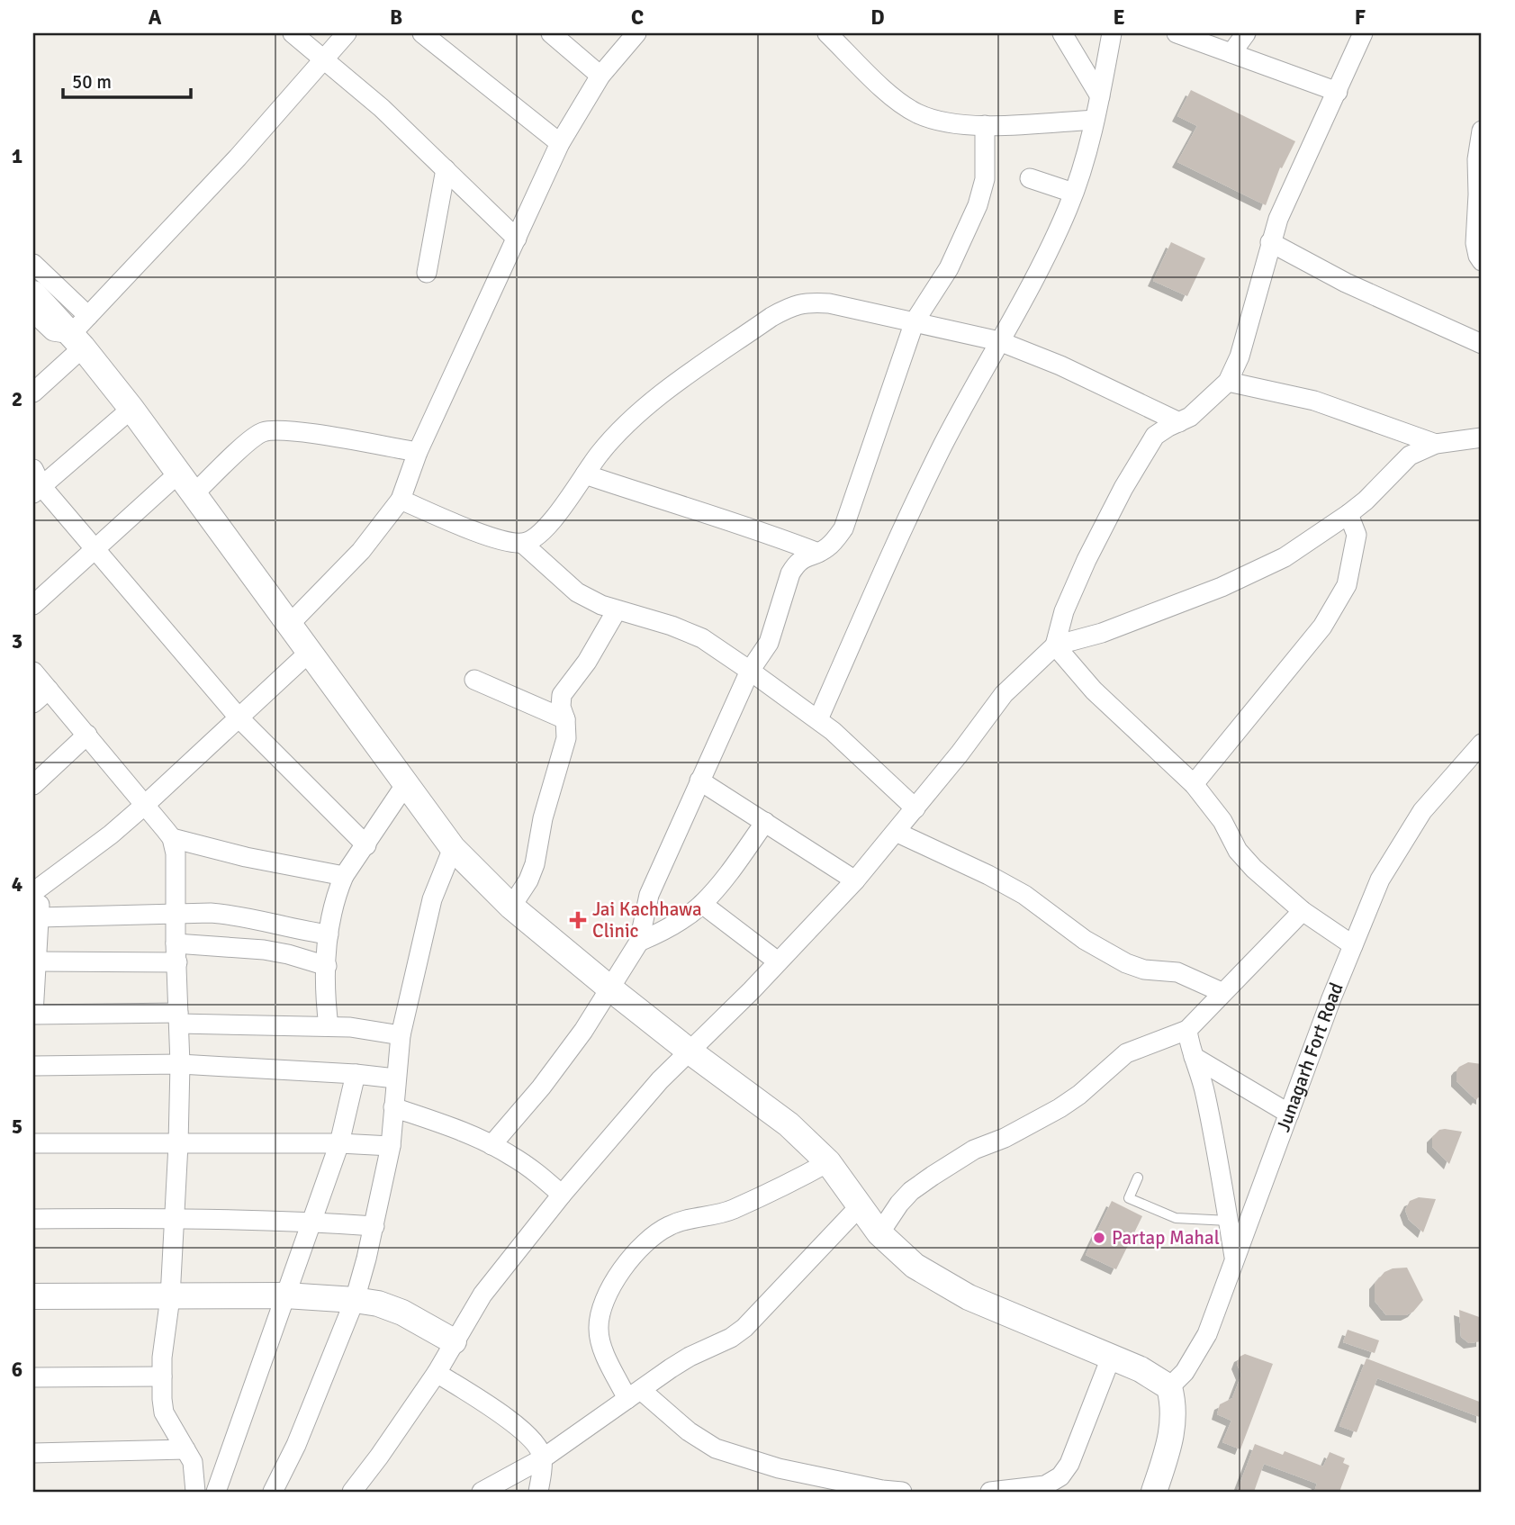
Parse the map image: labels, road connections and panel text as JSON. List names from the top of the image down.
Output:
{
  "streets": {
    "street": ["Junagarh Fort Road"]
  },
  "places": {
    "health": ["Jai Kachhawa Clinic"],
    "other": ["Partap Mahal"]
  },
  "scale_bar": "50 m",
  "grid": {
    "columns": [
      "A",
      "B",
      "C",
      "D",
      "E",
      "F"
    ],
    "rows": [
      "1",
      "2",
      "3",
      "4",
      "5",
      "6"
    ]
  }
}
